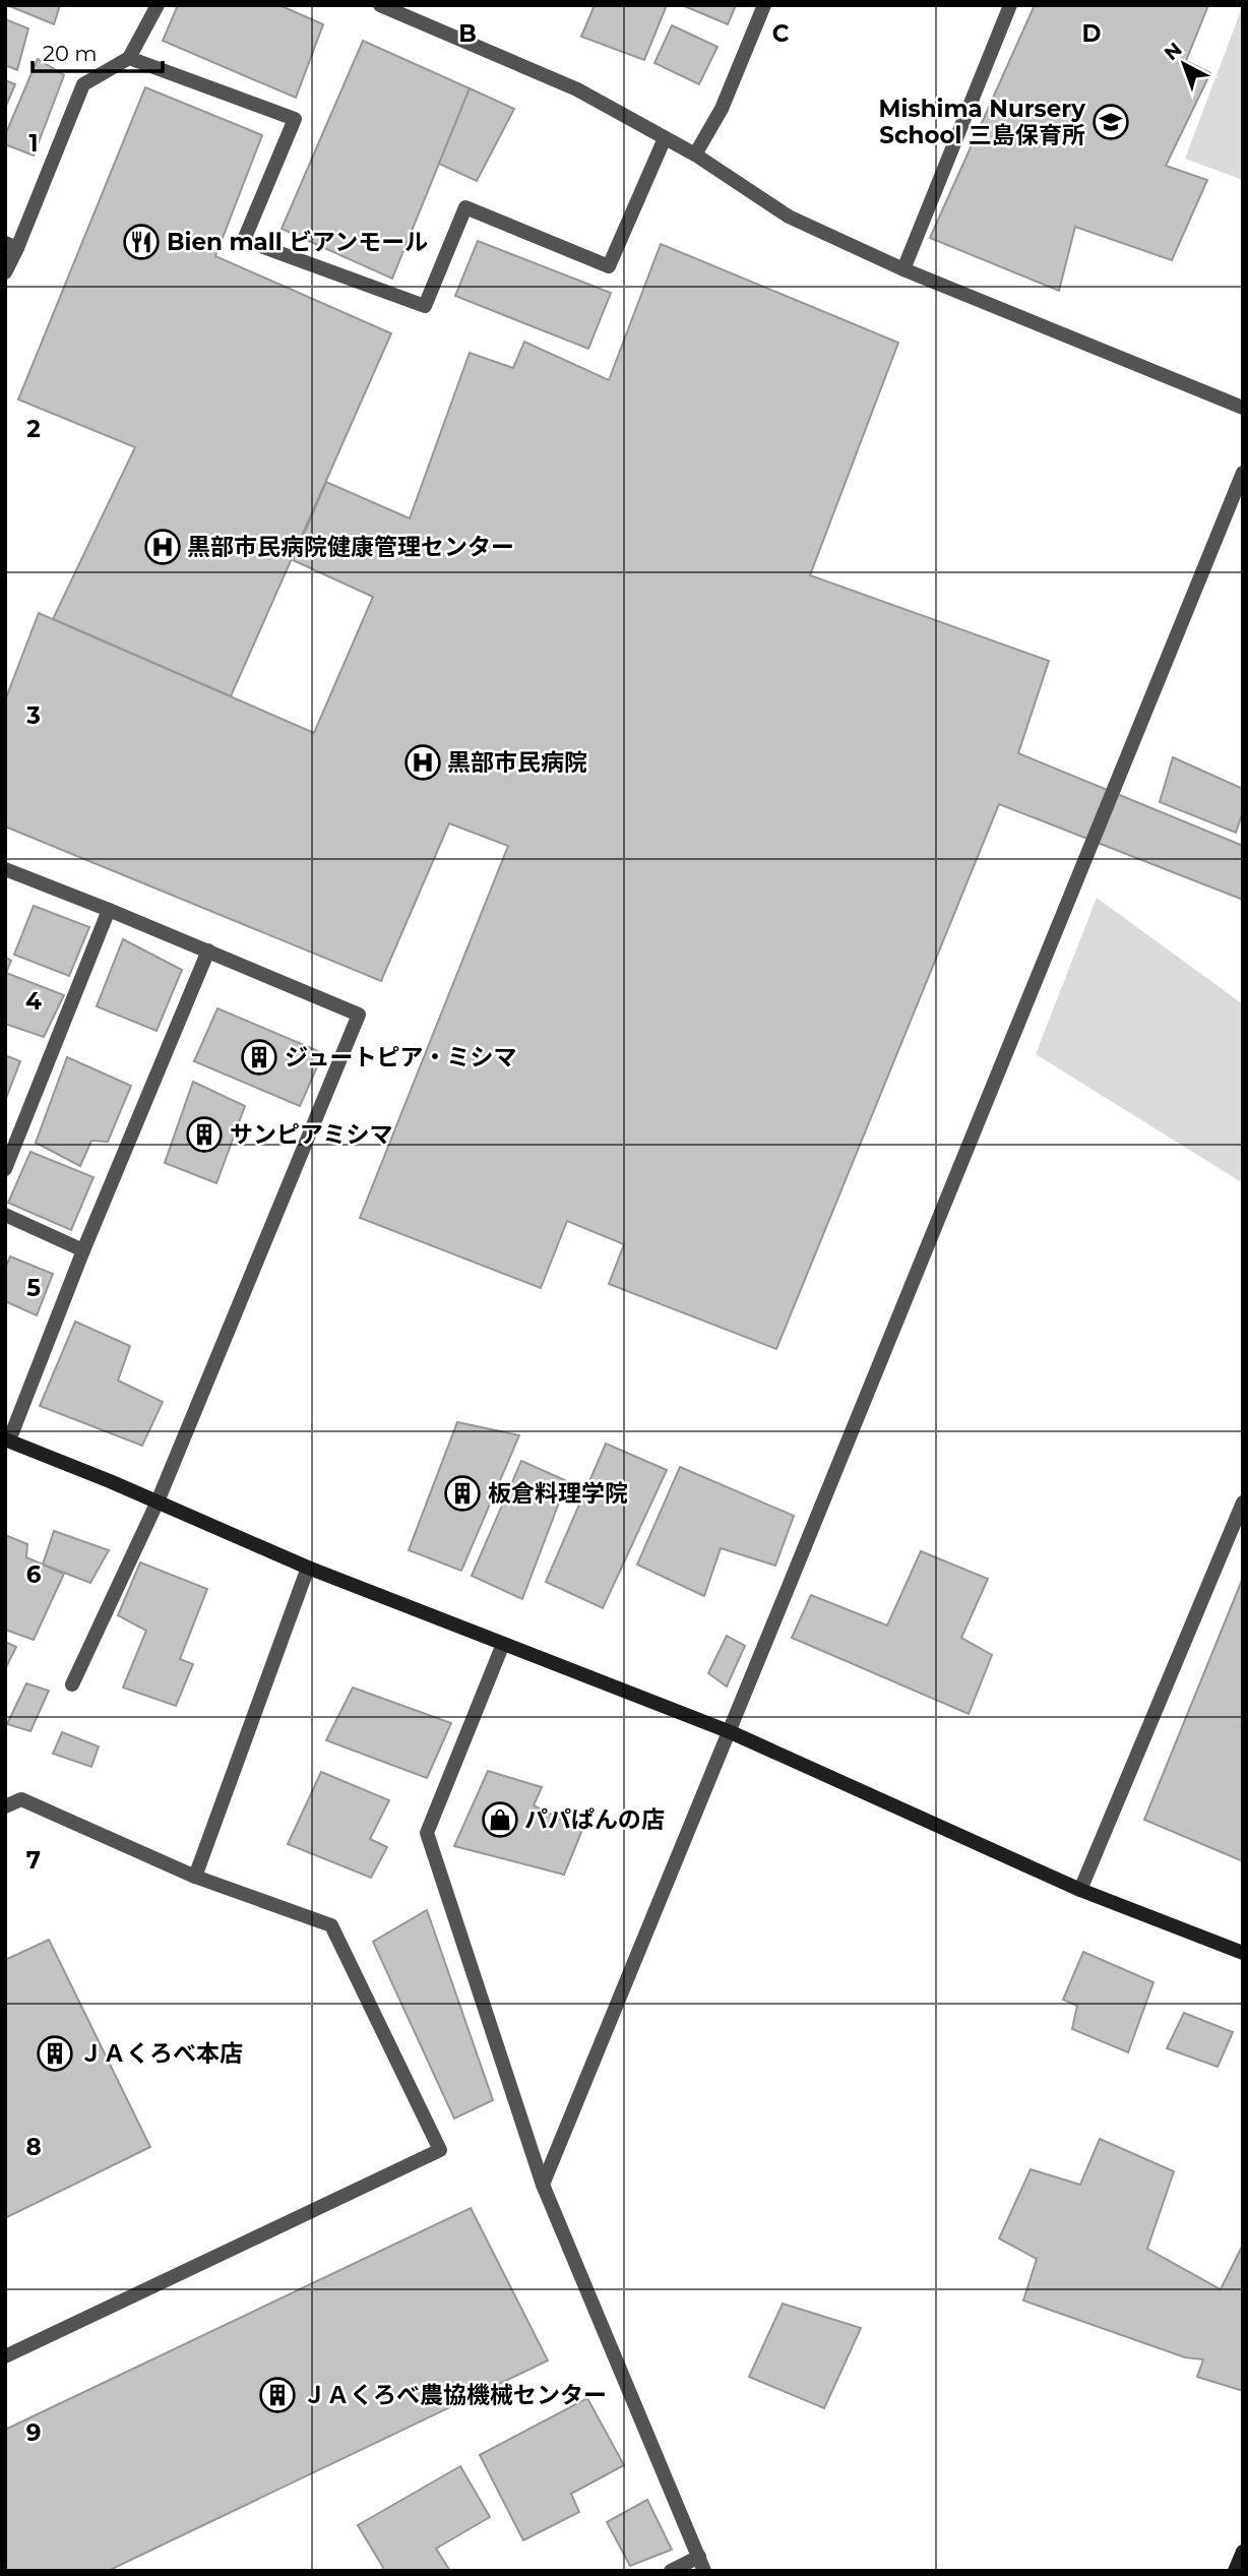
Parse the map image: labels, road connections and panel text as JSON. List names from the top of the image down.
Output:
{
  "places": {
    "school or university": ["Mishima Nursery School 三島保育所"],
    "restaurant": ["Bien mall ビアンモール"],
    "hospital": ["黒部市民病院健康管理センター", "黒部市民病院"],
    "building": [
      "ジュートピア・ミシマ",
      "サンピアミシマ",
      "板倉料理学院",
      "ＪＡくろべ本店",
      "ＪＡくろべ農協機械センター"
    ],
    "shop": ["パパぱんの店"]
  },
  "scale_bar": "20 m",
  "north": "top left",
  "grid": {
    "columns": ["B", "C", "D"],
    "rows": [
      "1",
      "2",
      "3",
      "4",
      "5",
      "6",
      "7",
      "8",
      "9"
    ]
  }
}
